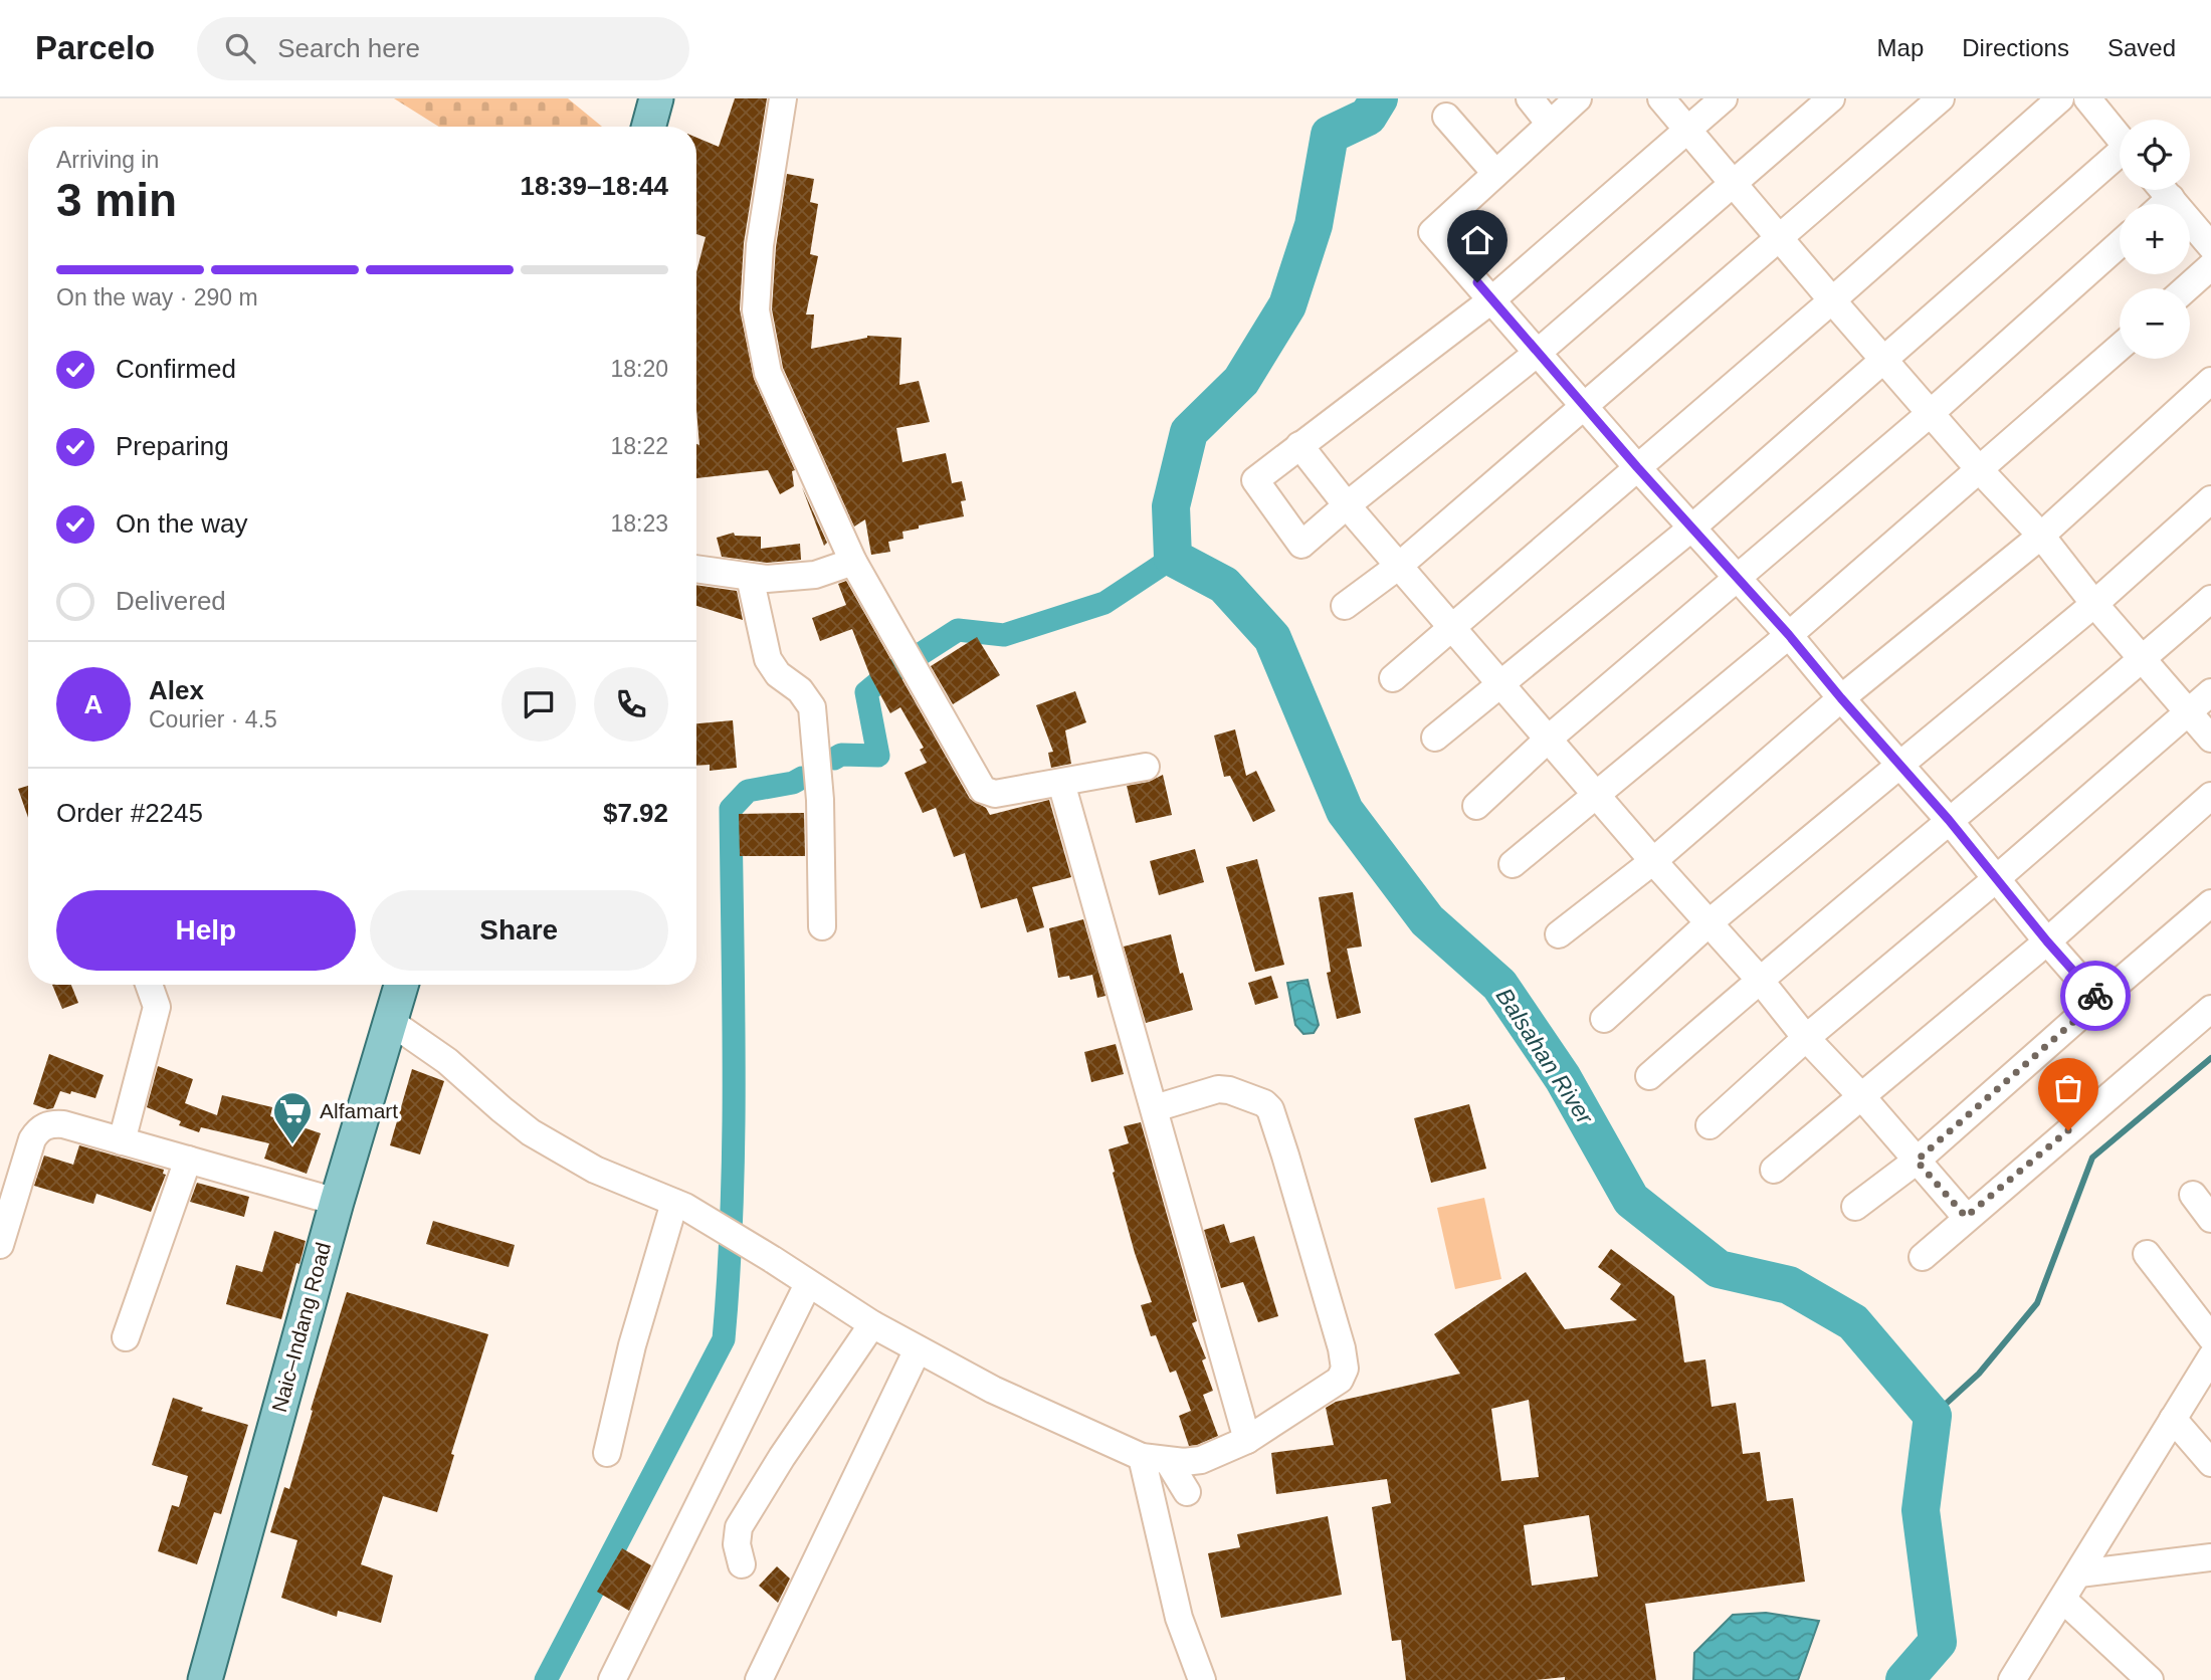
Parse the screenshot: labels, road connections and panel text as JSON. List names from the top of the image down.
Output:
{
  "streets": {
    "main road": ["Naic–Indang Road"]
  },
  "water": ["Balsahan River"],
  "places": {
    "supermarket": ["Alfamart"]
  },
  "page": {
    "header": "Parcelo",
    "search": "Search here",
    "nav": ["Map", "Directions", "Saved"],
    "map_buttons": ["+", "−"],
    "heading": ["3 min", "Arriving in", "18:39–18:44"],
    "panel": [
      "Alex",
      "Courier · 4.5",
      "Order #2245",
      "$7.92"
    ],
    "bar": "On the way · 290 m",
    "list": [
      ["Confirmed", "18:20"],
      ["Preparing", "18:22"],
      ["On the way", "18:23"],
      "Delivered"
    ],
    "round": "A",
    "buttons": ["Help", "Share"]
  }
}
